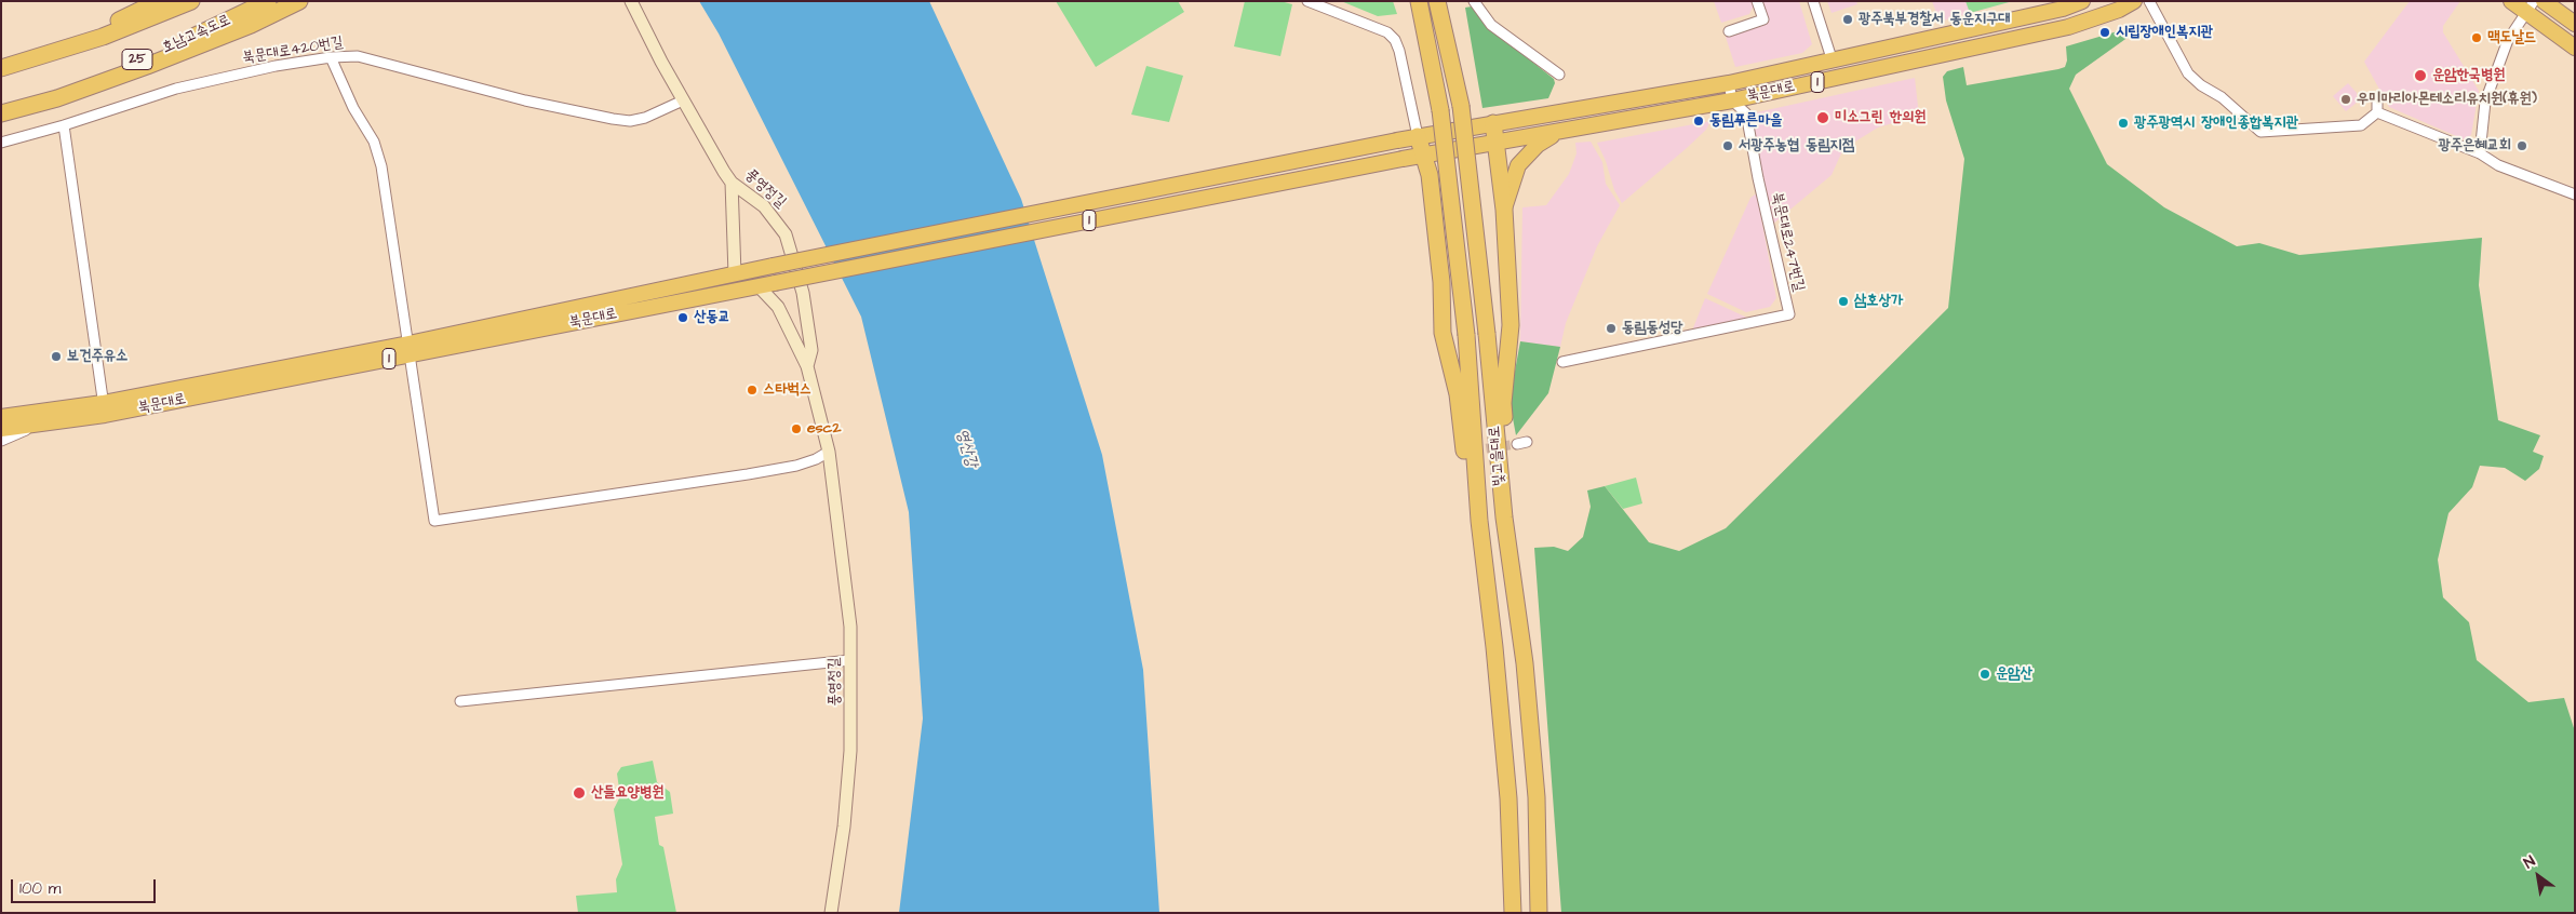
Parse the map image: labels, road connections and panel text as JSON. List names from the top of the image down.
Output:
{
  "streets": {
    "highway": ["호남고속도로", "25", "빛고을대로"],
    "main road": ["1", "북문대로"],
    "street": ["북문대로420번길", "풍영정길", "북문대로247번길"]
  },
  "crossings": [
    ["북문대로420번길", "풍영정길"],
    ["북문대로", "북문대로247번길"]
  ],
  "water": ["영산강"],
  "places": [
    "광주북부경찰서 동운지구대",
    "시립장애인복지관",
    "맥도날드",
    "운암한국병원",
    "우미마리아몬테소리유치원(휴원)",
    "미소그린 한의원",
    "동림푸른마을",
    "광주광역시 장애인종합복지관",
    "서광주농협 동림지점",
    "광주은혜교회",
    "삼호상가",
    "산동교",
    "동림동성당",
    "보건주유소",
    "스타벅스",
    "esc2",
    "운암산",
    "산들요양병원"
  ],
  "scale_bar": "100 m",
  "north": "top left"
}
